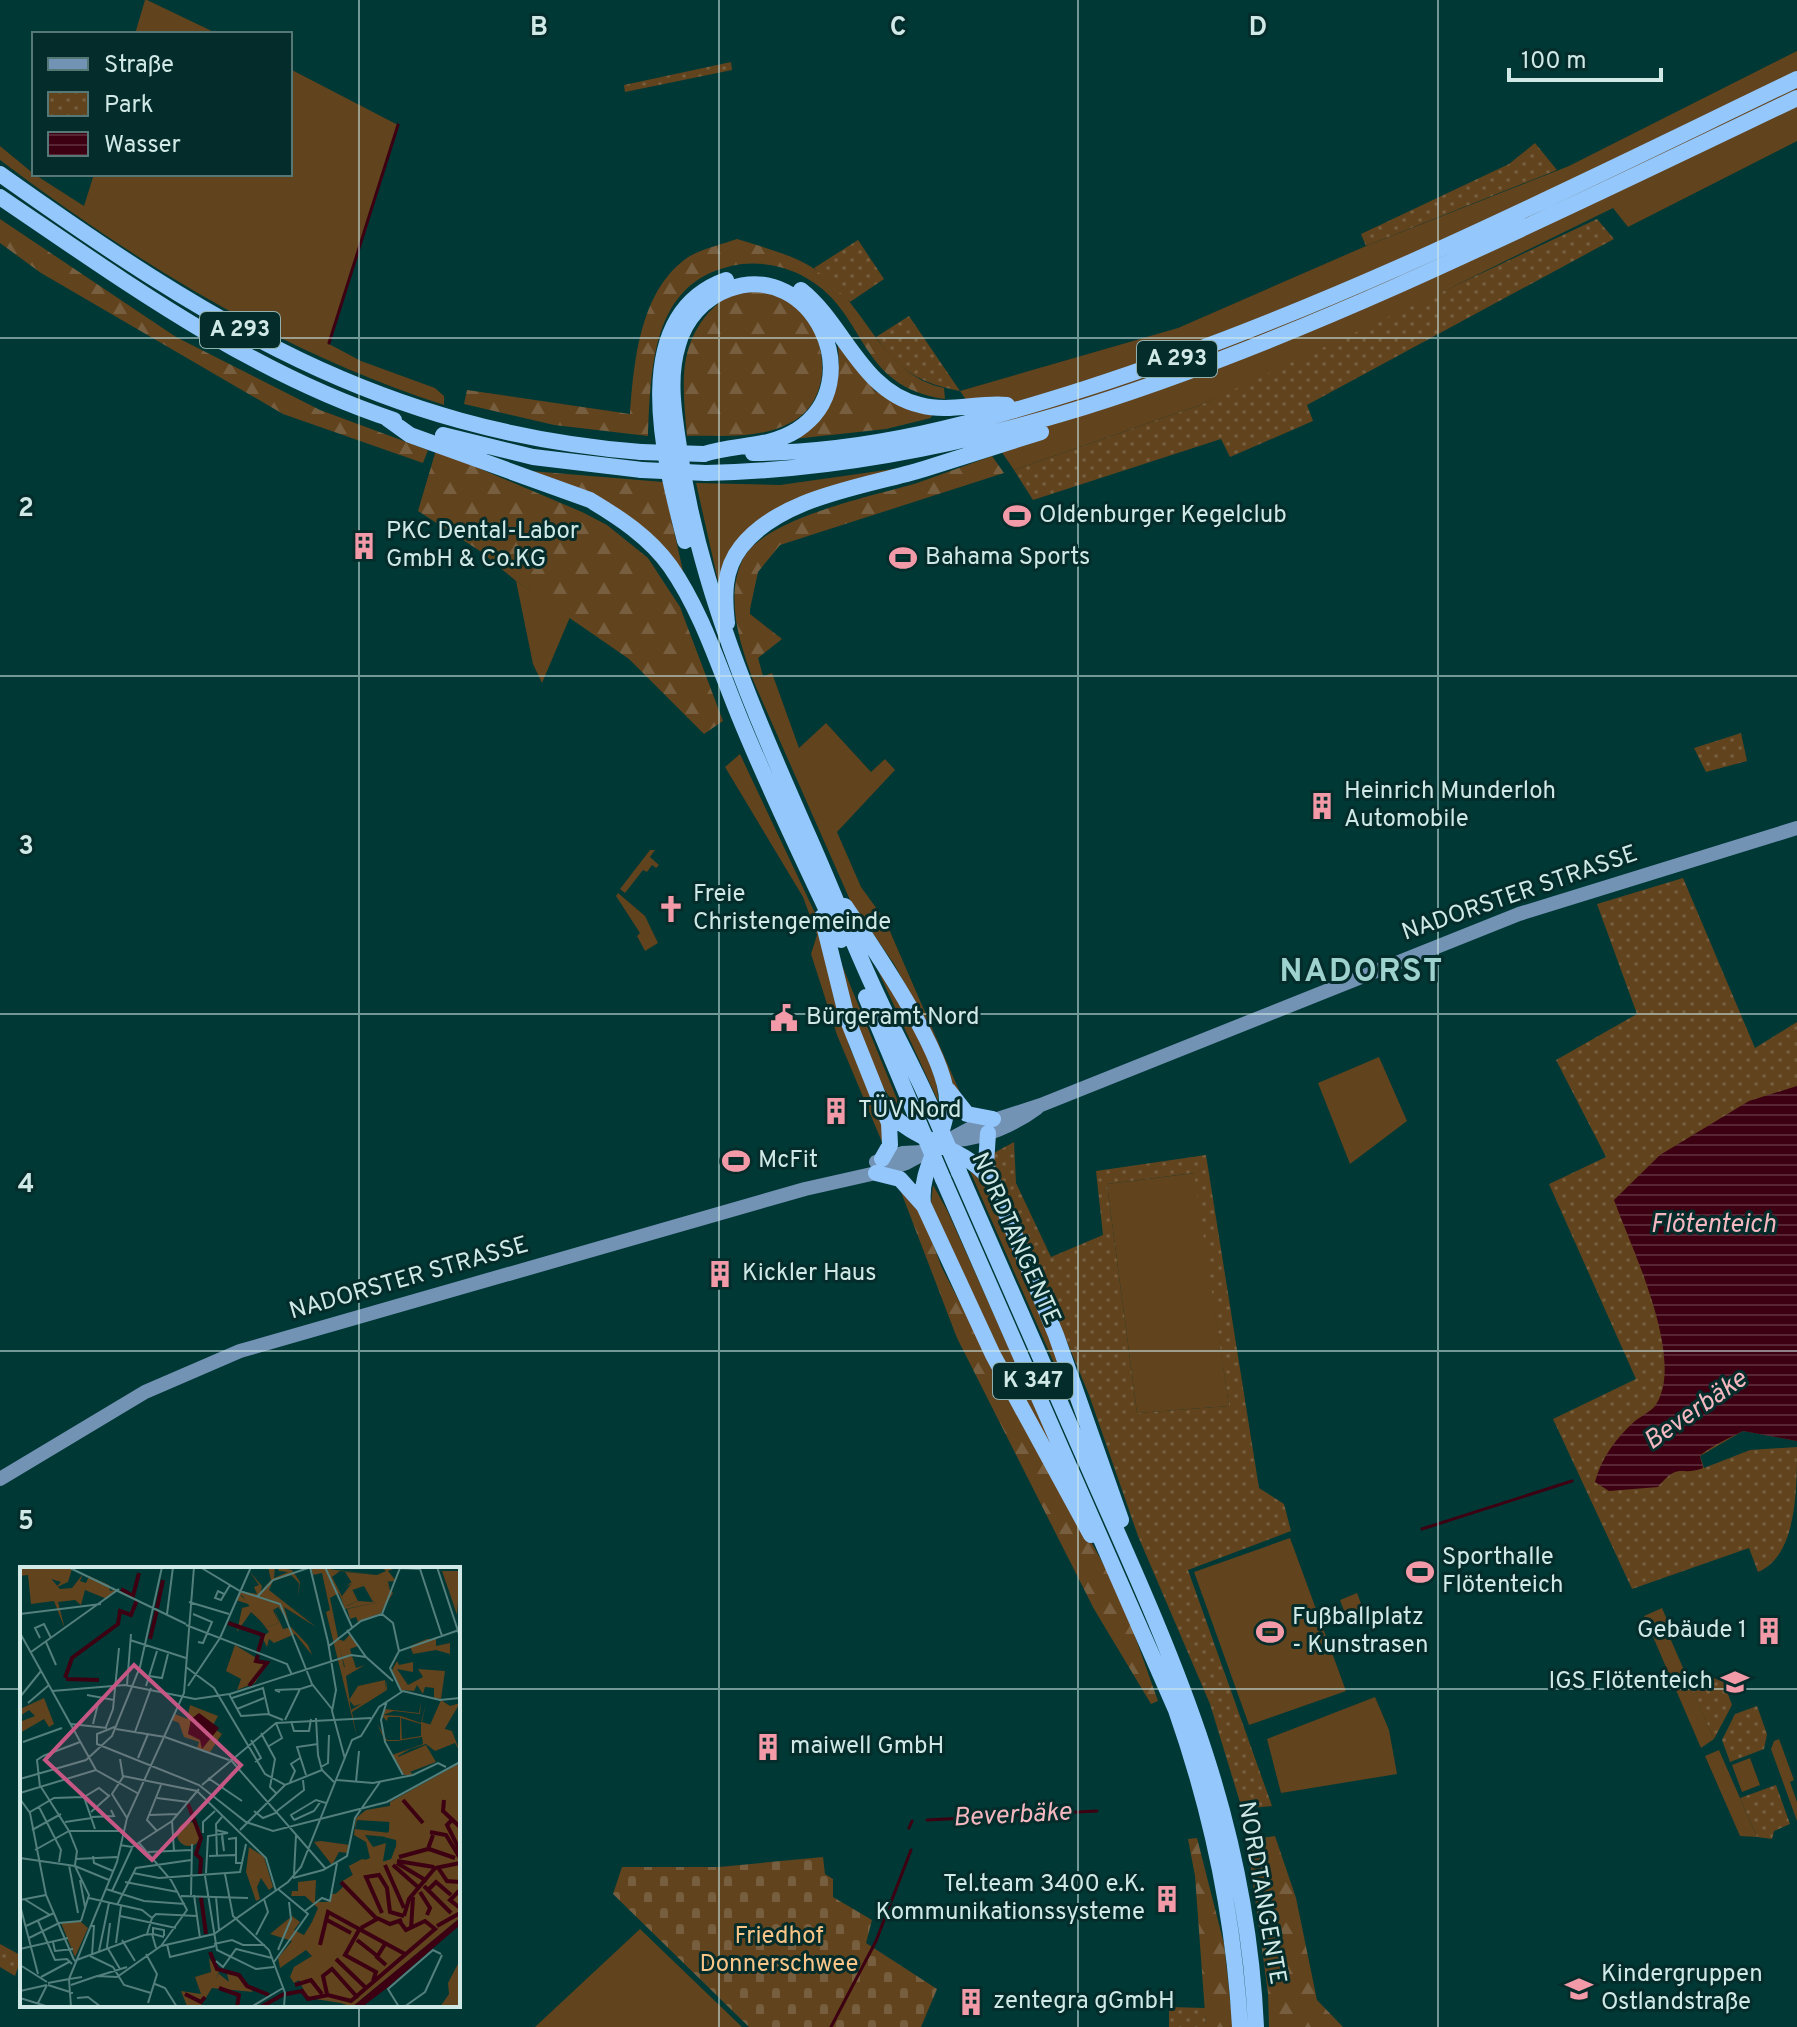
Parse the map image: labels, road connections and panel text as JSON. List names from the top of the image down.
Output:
{
  "streets": {
    "highway": ["A 293", "NORDTANGENTE", "K 347"],
    "street": ["NADORSTER STRASSE"]
  },
  "crossings": [
    ["NADORSTER STRASSE", "K 347"],
    ["NORDTANGENTE", "K 347"]
  ],
  "districts": ["NADORST"],
  "water": ["Flötenteich", "Beverbäke"],
  "parks": ["Friedhof Donnerschwee"],
  "places": {
    "sports": [
      "Oldenburger Kegelclub",
      "Bahama Sports",
      "McFit",
      "Sporthalle Flötenteich",
      "Fußballplatz - Kunstrasen"
    ],
    "building": [
      "PKC Dental-Labor GmbH & Co.KG",
      "Heinrich Munderloh Automobile",
      "TÜV Nord",
      "Kickler Haus",
      "Gebäude 1",
      "maiwell GmbH",
      "Tel.team 3400 e.K. Kommunikationssysteme",
      "zentegra gGmbH"
    ],
    "church": ["Freie Christengemeinde"],
    "public building": ["Bürgeramt Nord"],
    "school or university": ["IGS Flötenteich", "Kindergruppen Ostlandstraße"]
  },
  "legend": ["Straße", "Park", "Wasser"],
  "scale_bar": "100 m",
  "grid": {
    "columns": ["B", "C", "D"],
    "rows": [
      "2",
      "3",
      "4",
      "5"
    ]
  }
}
